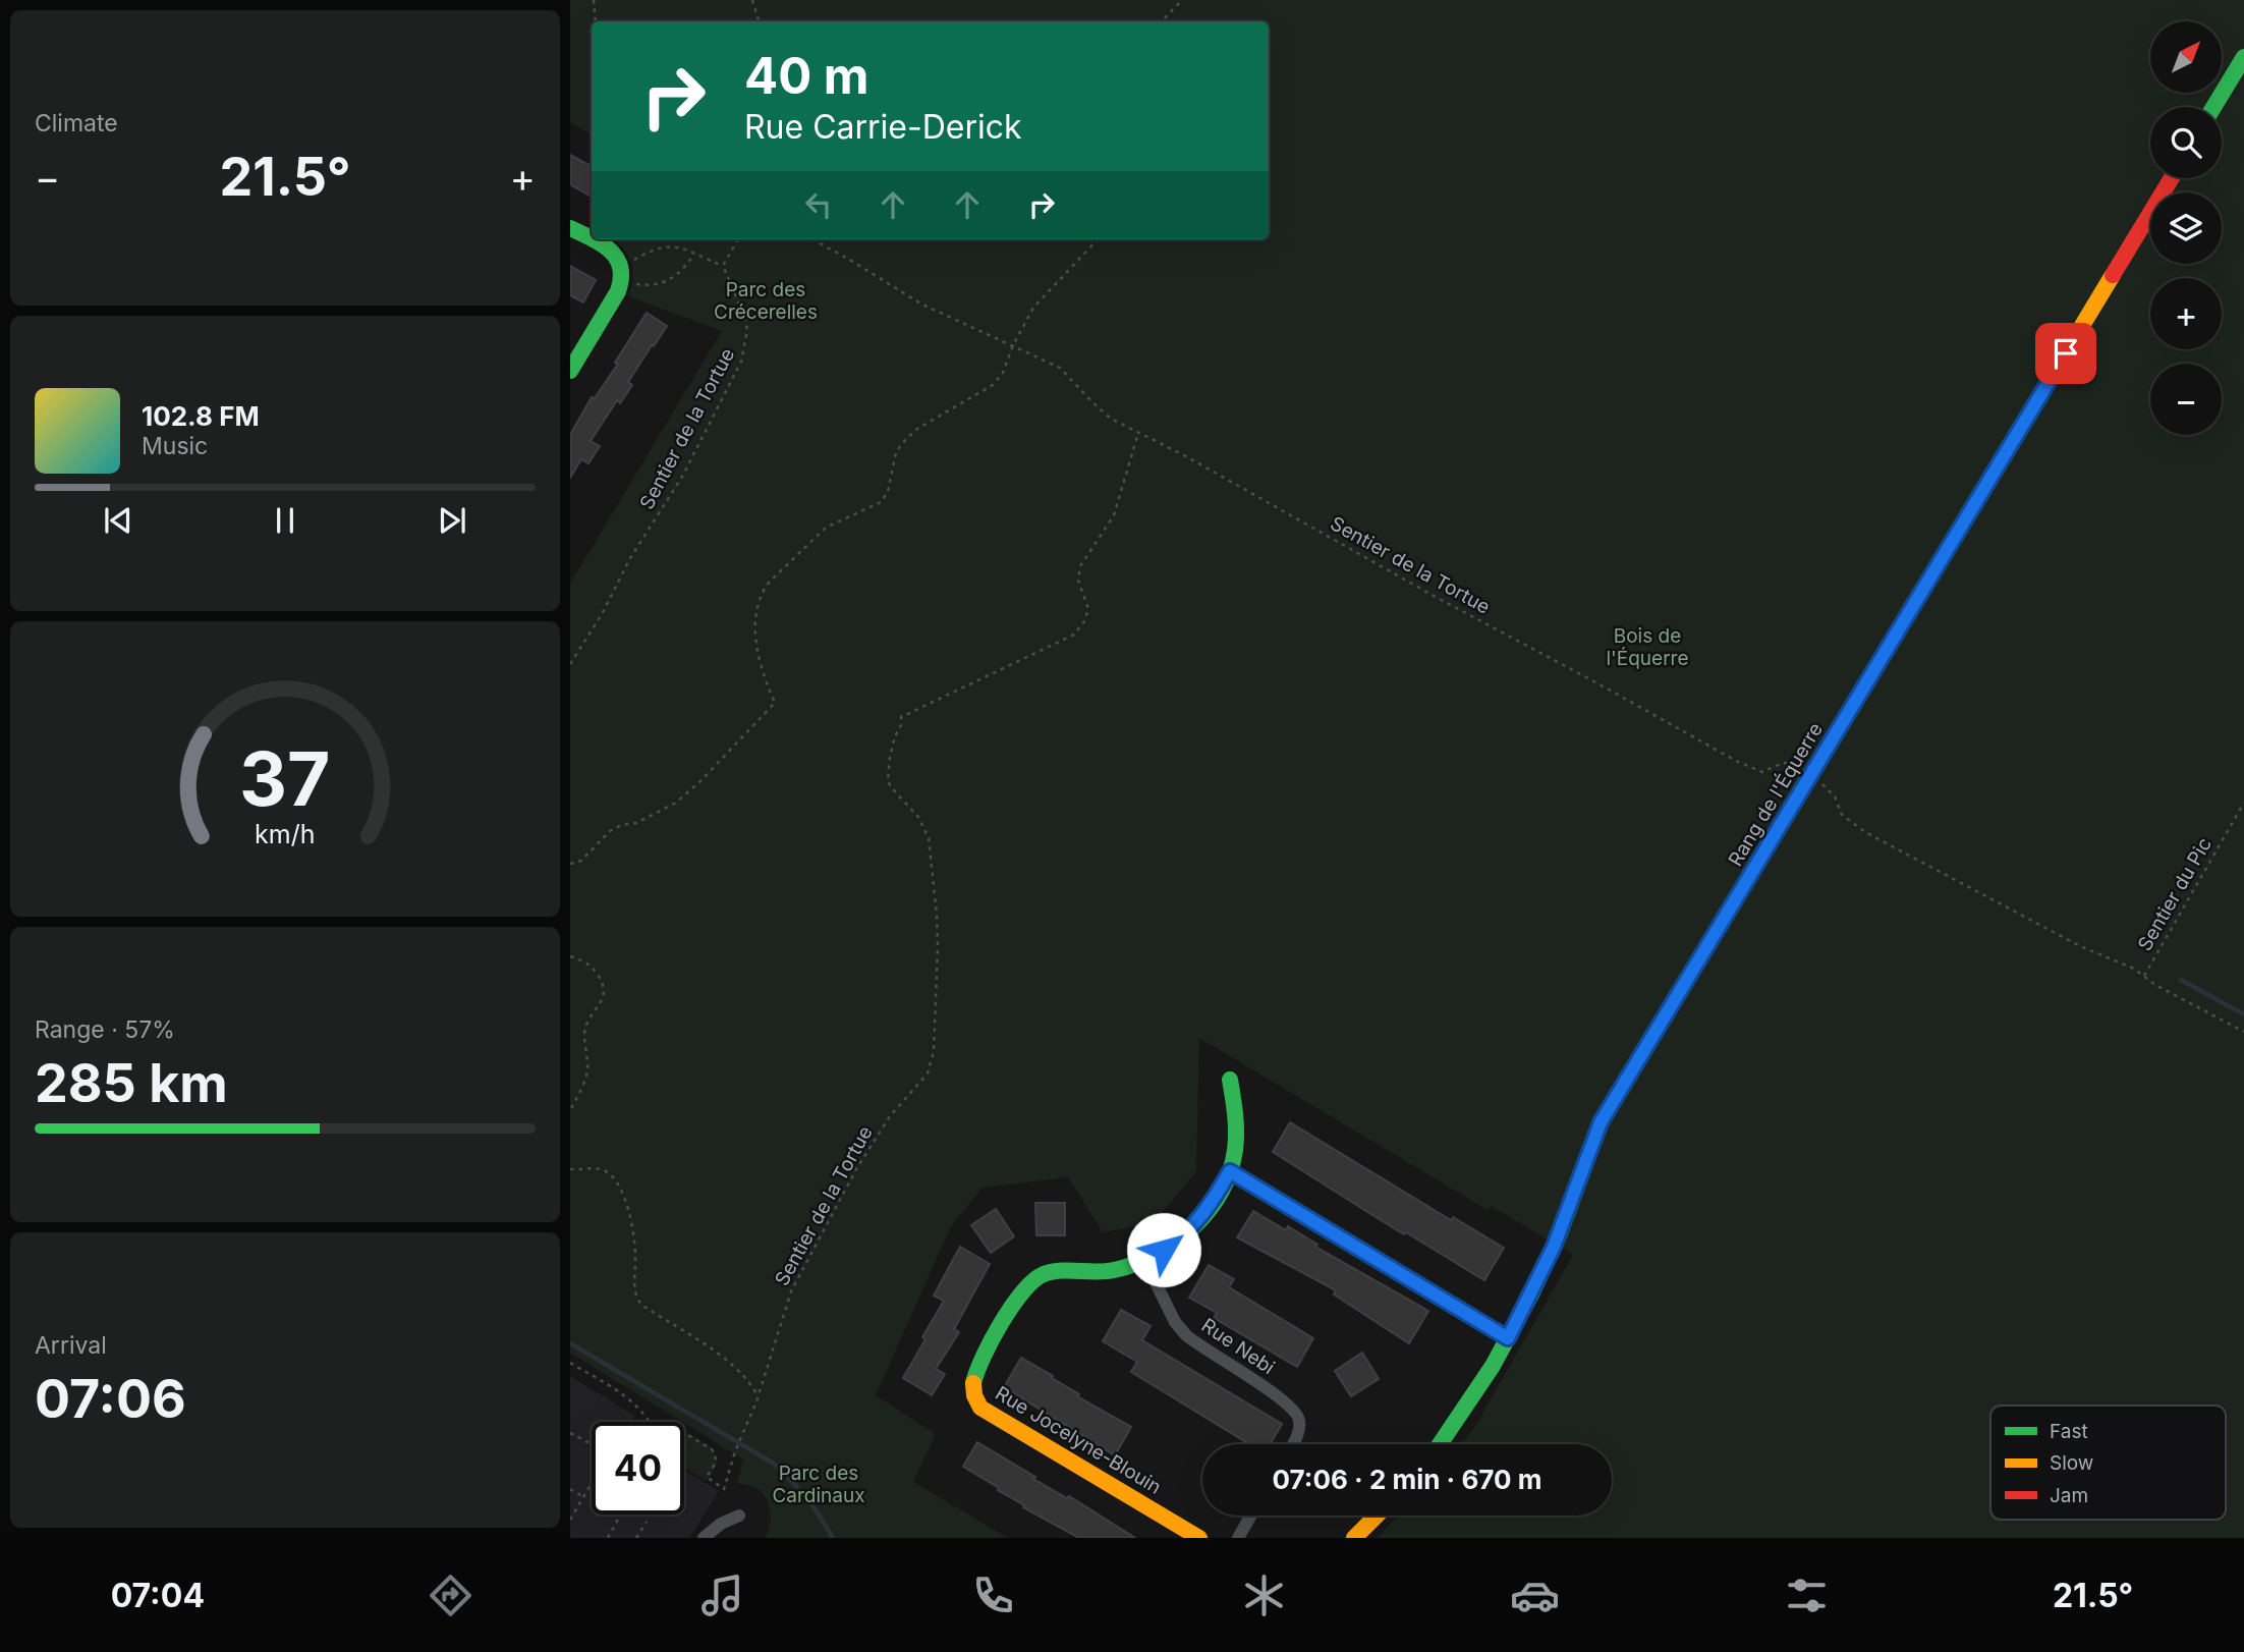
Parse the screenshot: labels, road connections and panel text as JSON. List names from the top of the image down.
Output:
{
  "streets": {
    "street": ["Rang de l'Équerre", "Rue Nebi", "Rue Jocelyne-Blouin"],
    "path": ["Sentier de la Tortue", "Sentier du Pic"]
  },
  "crossings": [
    ["Rue Nebi", "Rue Jocelyne-Blouin"]
  ],
  "parks": ["Parc des Crécerelles", "Bois de l'Équerre", "Parc des Cardinaux"],
  "legend": ["Fast", "Slow", "Jam"],
  "north": "top right",
  "page": {
    "tile": [
      "Climate",
      ["Range · 57%", "285 km"],
      ["Arrival", "07:06"]
    ],
    "map_buttons": ["+", "−"],
    "turn": ["40 m", "Rue Carrie-Derick"],
    "heat": ["−", "21.5°", "+"],
    "song": ["102.8 FM", "Music"],
    "limit": "40",
    "trip": "07:06 · 2 min · 670 m",
    "tabs": ["07:04", "21.5°"],
    "gauge": ["37", "km/h"]
  }
}
